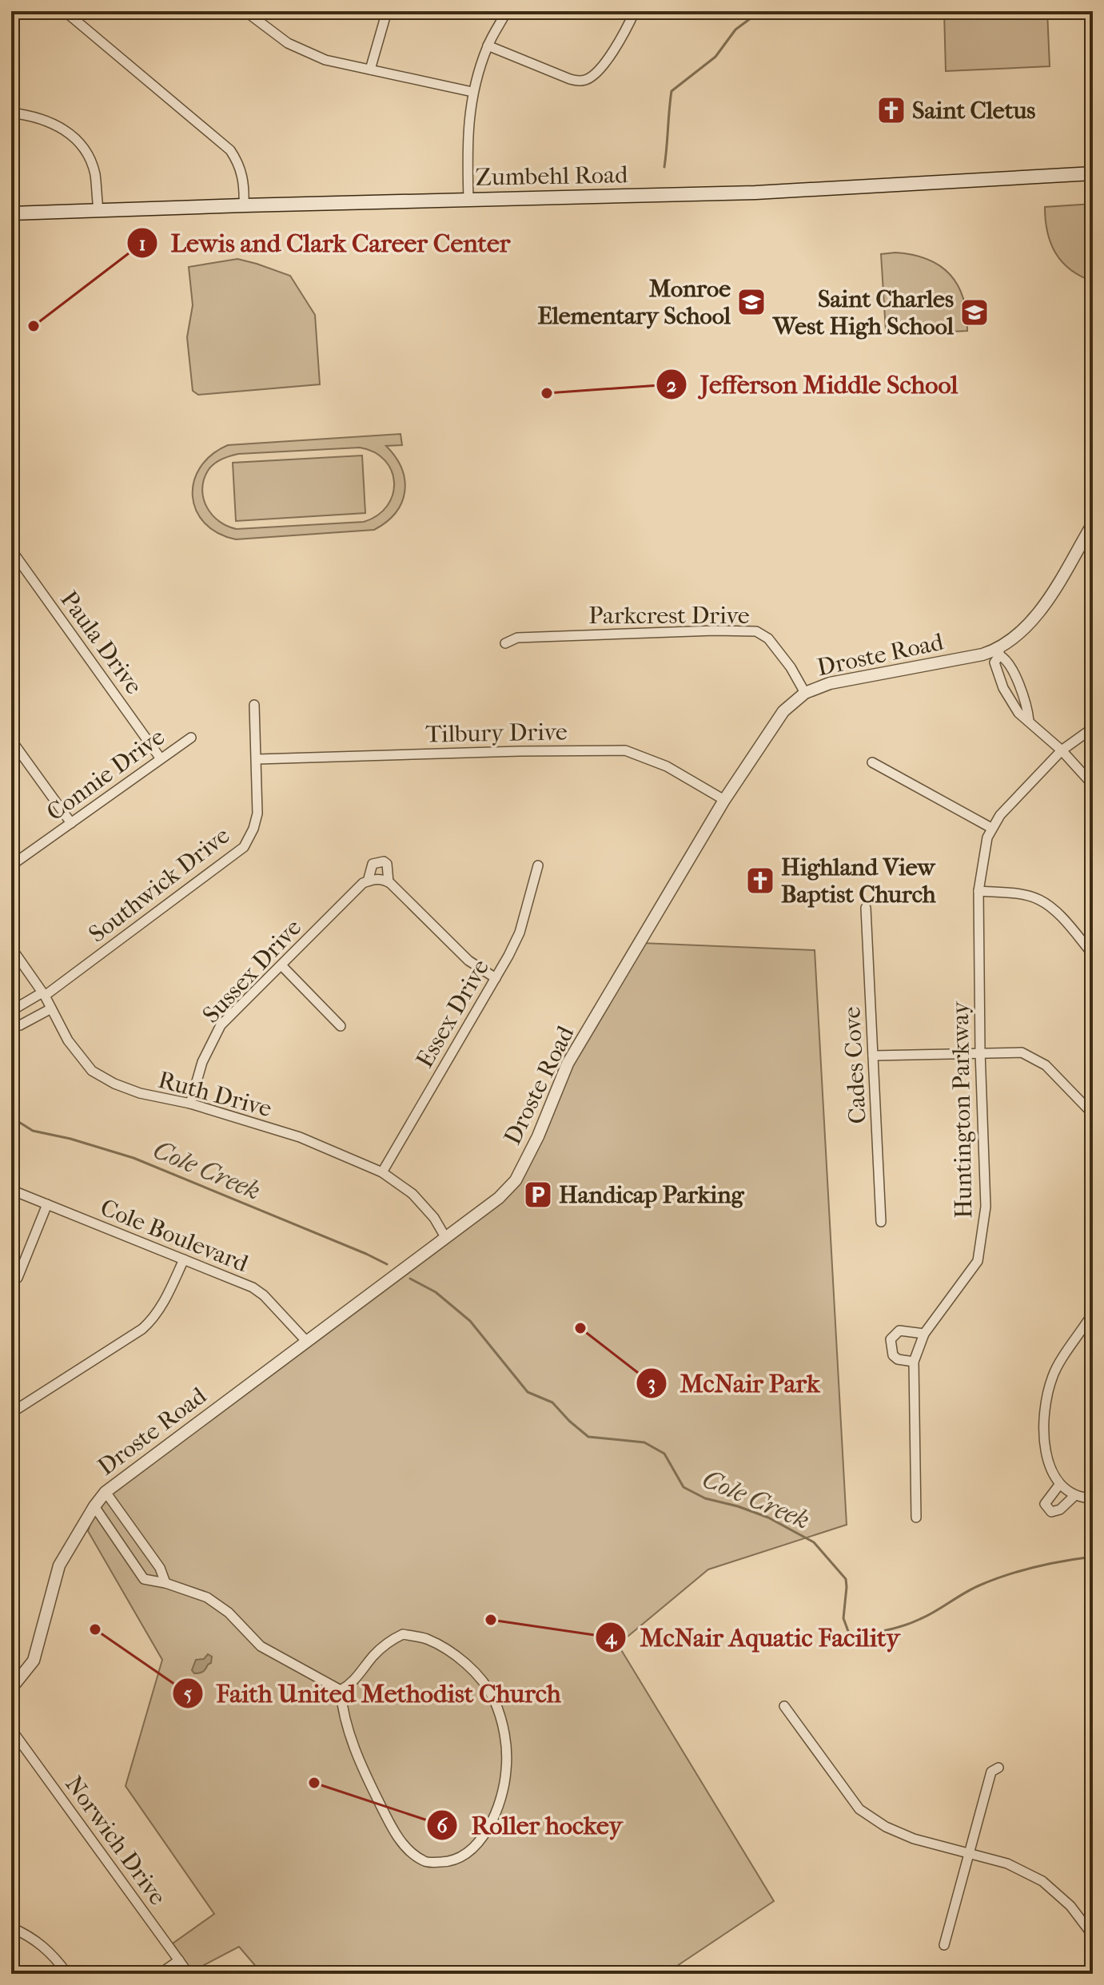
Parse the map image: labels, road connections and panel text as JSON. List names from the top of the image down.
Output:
{
  "streets": {
    "main road": ["Zumbehl Road"],
    "street": [
      "Parkcrest Drive",
      "Paula Drive",
      "Droste Road",
      "Tilbury Drive",
      "Connie Drive",
      "Southwick Drive",
      "Sussex Drive",
      "Essex Drive",
      "Cades Cove",
      "Ruth Drive",
      "Huntington Parkway",
      "Cole Boulevard",
      "Norwich Drive"
    ]
  },
  "crossings": [
    ["Parkcrest Drive", "Droste Road"],
    ["Paula Drive", "Connie Drive"],
    ["Droste Road", "Tilbury Drive"],
    ["Droste Road", "Ruth Drive"],
    ["Droste Road", "Cole Boulevard"],
    ["Tilbury Drive", "Southwick Drive"],
    ["Southwick Drive", "Ruth Drive"],
    ["Sussex Drive", "Essex Drive"],
    ["Sussex Drive", "Ruth Drive"],
    ["Essex Drive", "Ruth Drive"]
  ],
  "water": ["Cole Creek"],
  "places": {
    "church": ["Saint Cletus", "Highland View Baptist Church"],
    "school or university": ["Monroe Elementary School", "Saint Charles West High School"],
    "other": [
      "Lewis and Clark Career Center",
      "Jefferson Middle School",
      "McNair Park",
      "McNair Aquatic Facility",
      "Faith United Methodist Church",
      "Roller hockey"
    ],
    "parking": ["Handicap Parking"]
  }
}
